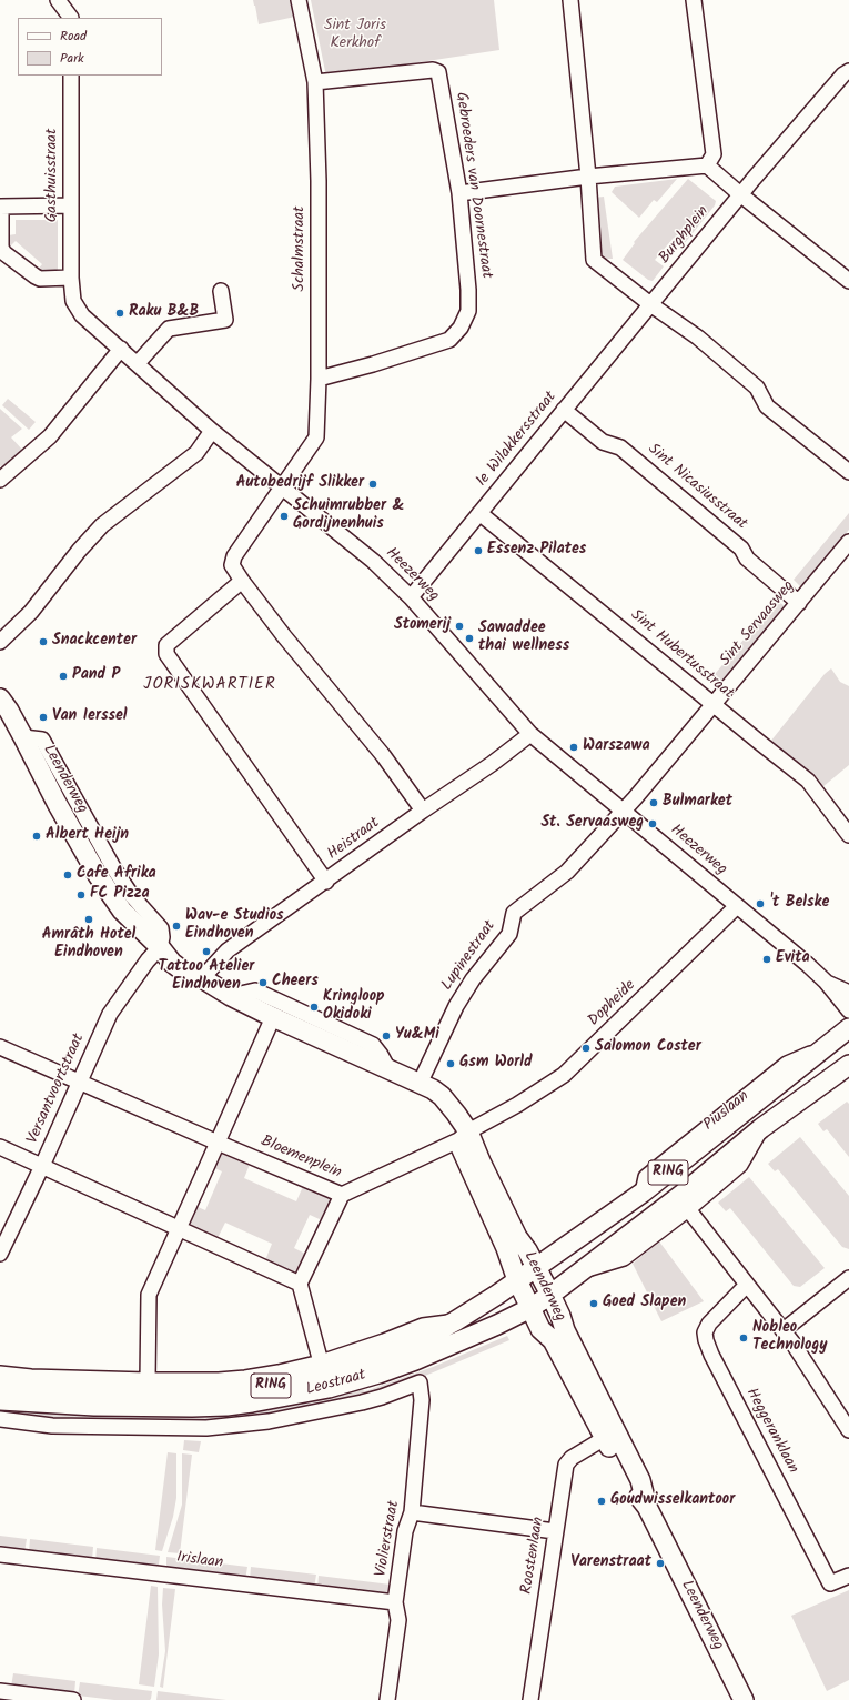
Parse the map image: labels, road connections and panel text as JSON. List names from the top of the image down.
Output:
{
  "streets": {
    "main road": [
      "Leenderweg",
      "Piuslaan",
      "RING",
      "Leostraat"
    ],
    "street": [
      "Gasthuisstraat",
      "Gebroeders van Doornestraat",
      "Burghplein",
      "Schalmstraat",
      "1e Wilakkersstraat",
      "Sint Nicasiusstraat",
      "Heezerweg",
      "Sint Servaasweg",
      "Sint Hubertusstraat",
      "Heistraat",
      "Lupinestraat",
      "Dopheide",
      "Versantvoortstraat",
      "Bloemenplein",
      "Heggeranklaan",
      "Violierstraat",
      "Roostenlaan",
      "Irislaan"
    ]
  },
  "crossings": [
    ["Gasthuisstraat", "Heezerweg"],
    ["Gebroeders van Doornestraat", "Schalmstraat"],
    ["Burghplein", "1e Wilakkersstraat"],
    ["Schalmstraat", "Heezerweg"],
    ["Schalmstraat", "Heistraat"],
    ["1e Wilakkersstraat", "Sint Nicasiusstraat"],
    ["1e Wilakkersstraat", "Heezerweg"],
    ["1e Wilakkersstraat", "Sint Hubertusstraat"],
    ["Sint Nicasiusstraat", "Sint Servaasweg"],
    ["Heezerweg", "Sint Servaasweg"],
    ["Heezerweg", "Heistraat"],
    ["Heezerweg", "Lupinestraat"],
    ["Heezerweg", "Dopheide"],
    ["Sint Servaasweg", "Sint Hubertusstraat"],
    ["Sint Servaasweg", "Lupinestraat"],
    ["Leenderweg", "Heistraat"],
    ["Leenderweg", "Lupinestraat"],
    ["Leenderweg", "Dopheide"],
    ["Leenderweg", "Versantvoortstraat"],
    ["Leenderweg", "Piuslaan"],
    ["Leenderweg", "RING"],
    ["Leenderweg", "Leostraat"],
    ["Leenderweg", "Roostenlaan"],
    ["Dopheide", "Bloemenplein"],
    ["Versantvoortstraat", "Bloemenplein"],
    ["Piuslaan", "Leostraat"],
    ["RING", "Leostraat"],
    ["Leostraat", "Violierstraat"],
    ["Violierstraat", "Irislaan"]
  ],
  "districts": ["JORISKWARTIER"],
  "parks": ["Sint Joris Kerkhof"],
  "places": [
    "Raku B&B",
    "Autobedrijf Slikker",
    "Schuimrubber & Gordijnenhuis",
    "Essenz Pilates",
    "Stomerij",
    "Sawaddee thai wellness",
    "Snackcenter",
    "Pand P",
    "Van Ierssel",
    "Warszawa",
    "Bulmarket",
    "St. Servaasweg",
    "Albert Heijn",
    "Cafe Afrika",
    "FC Pizza",
    "'t Belske",
    "Amrâth Hotel Eindhoven",
    "Wav-e Studios Eindhoven",
    "Tattoo Atelier Eindhoven",
    "Evita",
    "Cheers",
    "Kringloop Okidoki",
    "Yu&Mi",
    "Salomon Coster",
    "Gsm World",
    "Goed Slapen",
    "Nobleo Technology",
    "Goudwisselkantoor",
    "Varenstraat"
  ],
  "legend": ["Road", "Park"]
}
